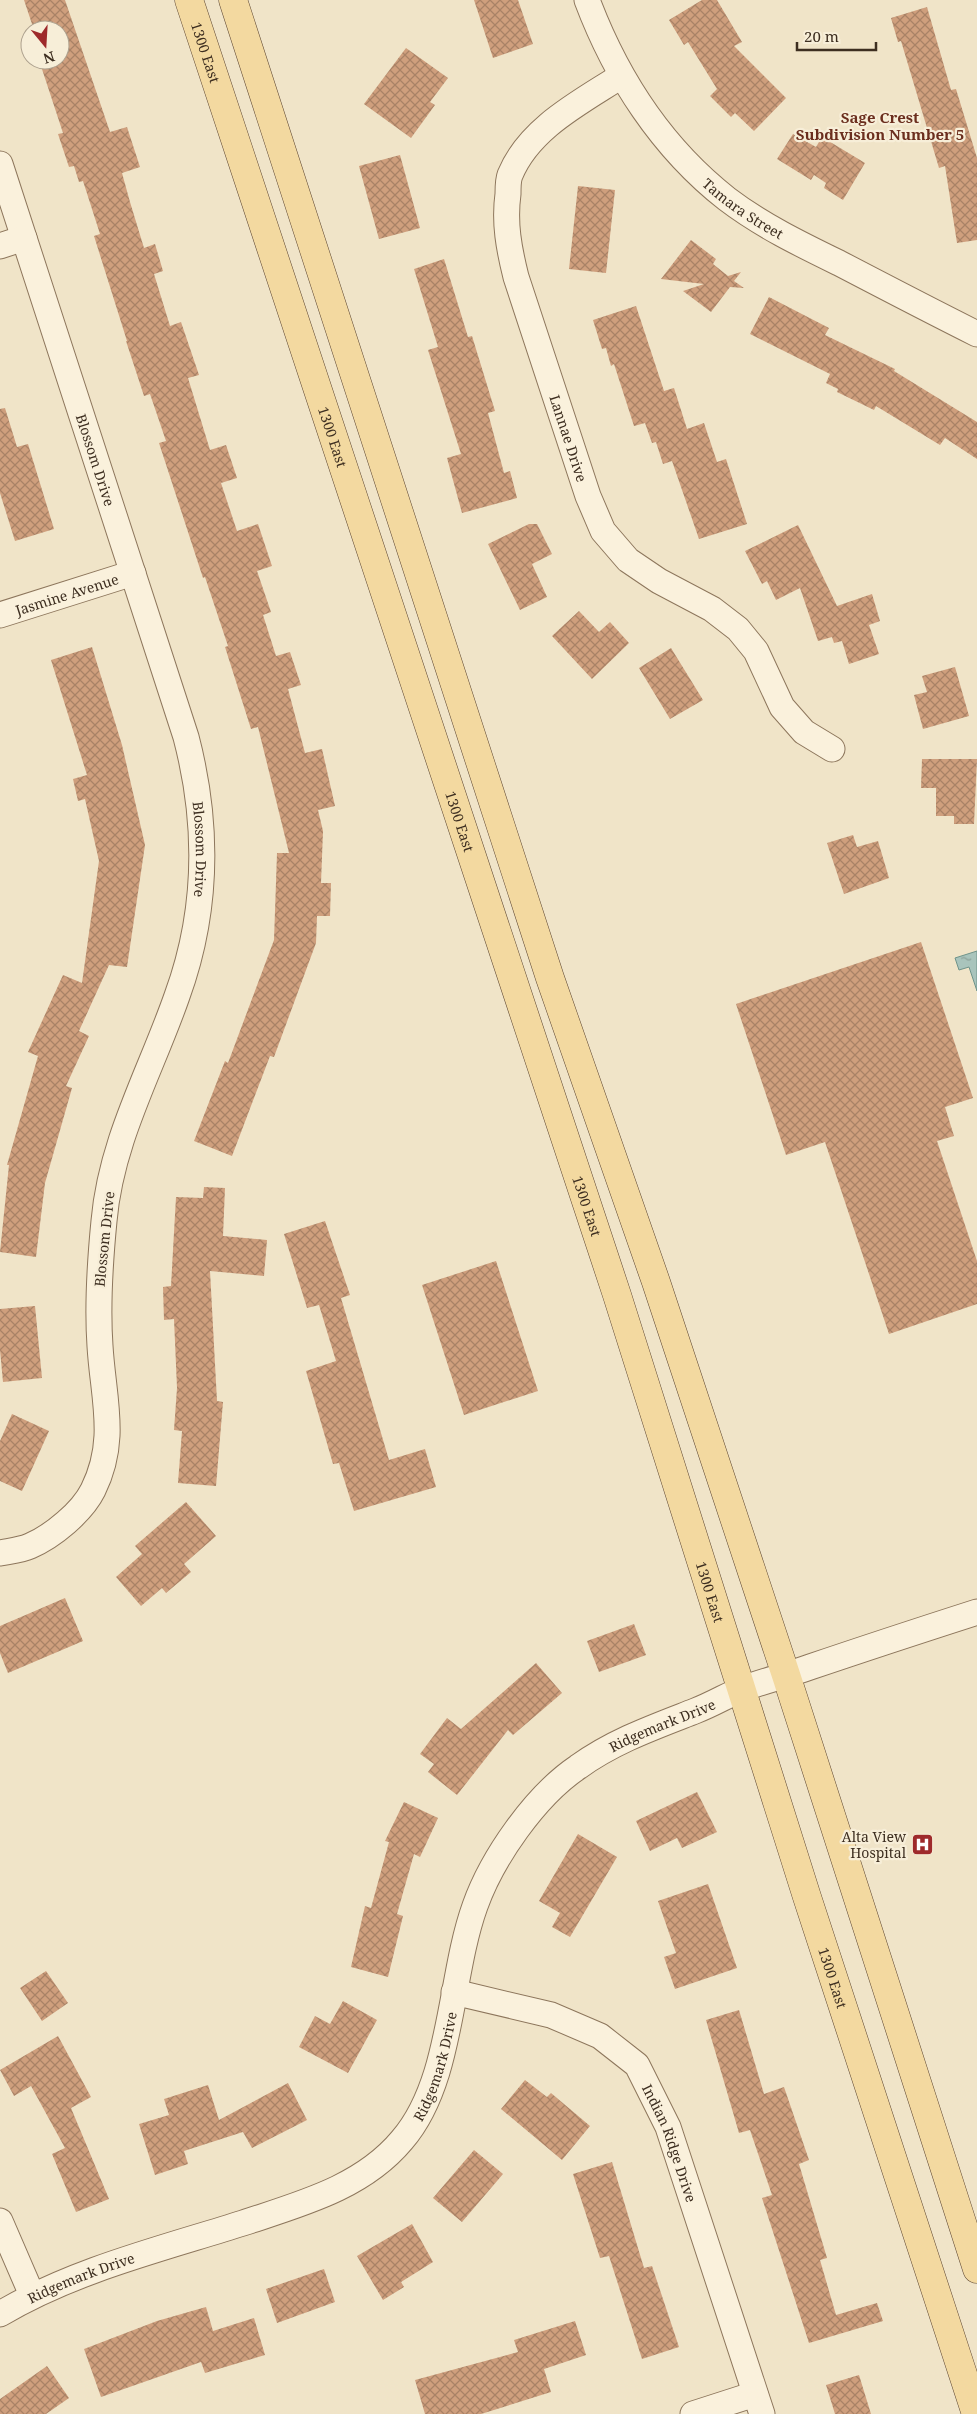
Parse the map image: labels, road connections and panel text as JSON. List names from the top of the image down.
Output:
{
  "streets": {
    "main road": ["1300 East"],
    "street": [
      "Tamara Street",
      "Lannae Drive",
      "Blossom Drive",
      "Jasmine Avenue",
      "Ridgemark Drive",
      "Indian Ridge Drive"
    ]
  },
  "crossings": [
    ["1300 East", "Ridgemark Drive"],
    ["Tamara Street", "Lannae Drive"],
    ["Blossom Drive", "Jasmine Avenue"],
    ["Ridgemark Drive", "Indian Ridge Drive"]
  ],
  "districts": ["Sage Crest Subdivision Number 5"],
  "places": {
    "hospital": ["Alta View Hospital"]
  },
  "scale_bar": "20 m",
  "north": "bottom"
}
